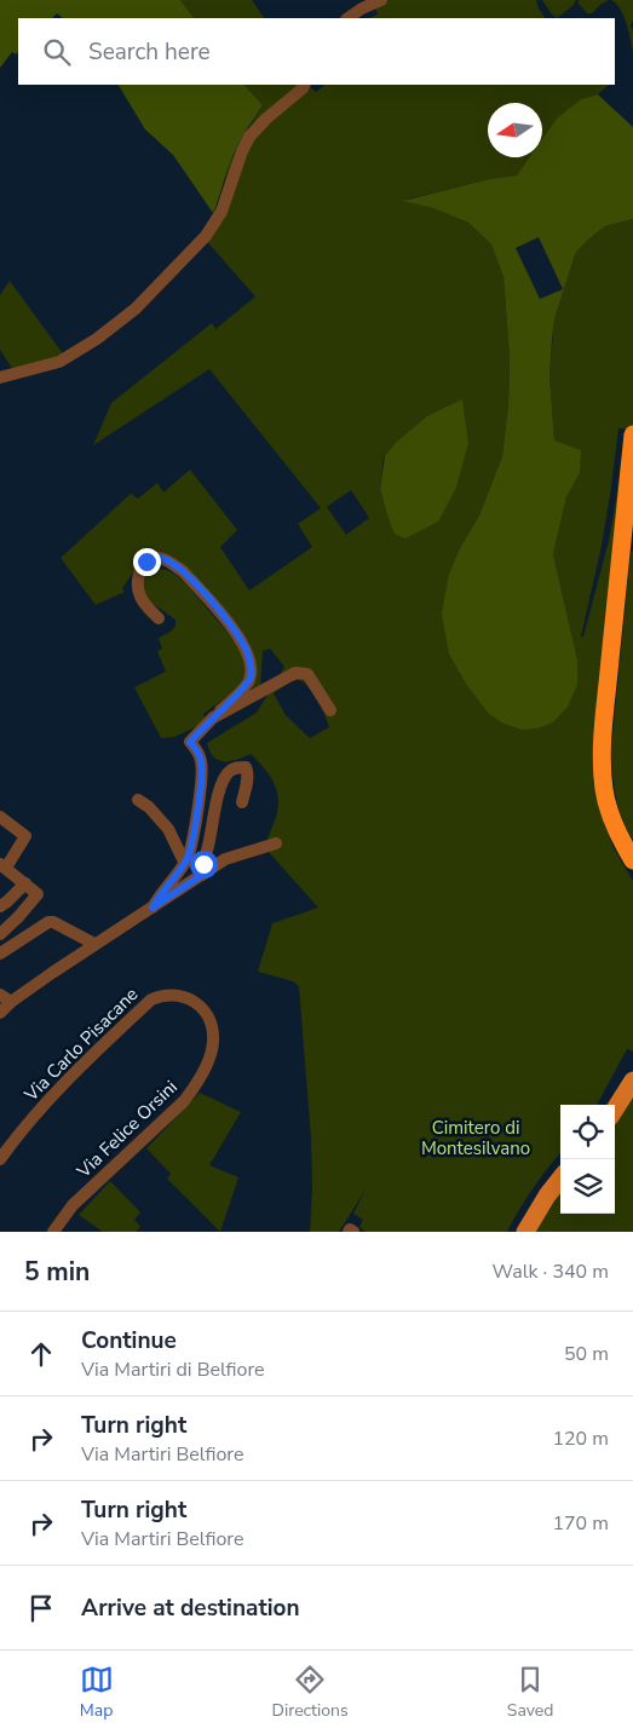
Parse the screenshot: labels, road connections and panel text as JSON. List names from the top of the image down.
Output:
{
  "streets": {
    "street": ["Via Carlo Pisacane", "Via Felice Orsini"]
  },
  "crossings": [
    ["Via Carlo Pisacane", "Via Felice Orsini"]
  ],
  "parks": ["Cimitero di Montesilvano"],
  "north": "left",
  "page": {
    "search": "Search here",
    "heading": ["5 min", "Walk · 340 m"],
    "list": [
      ["Continue", "Via Martiri di Belfiore", "50 m"],
      ["Turn right", "Via Martiri Belfiore", "120 m"],
      ["Turn right", "Via Martiri Belfiore", "170 m"],
      "Arrive at destination"
    ],
    "nav": ["Map", "Directions", "Saved"]
  }
}
